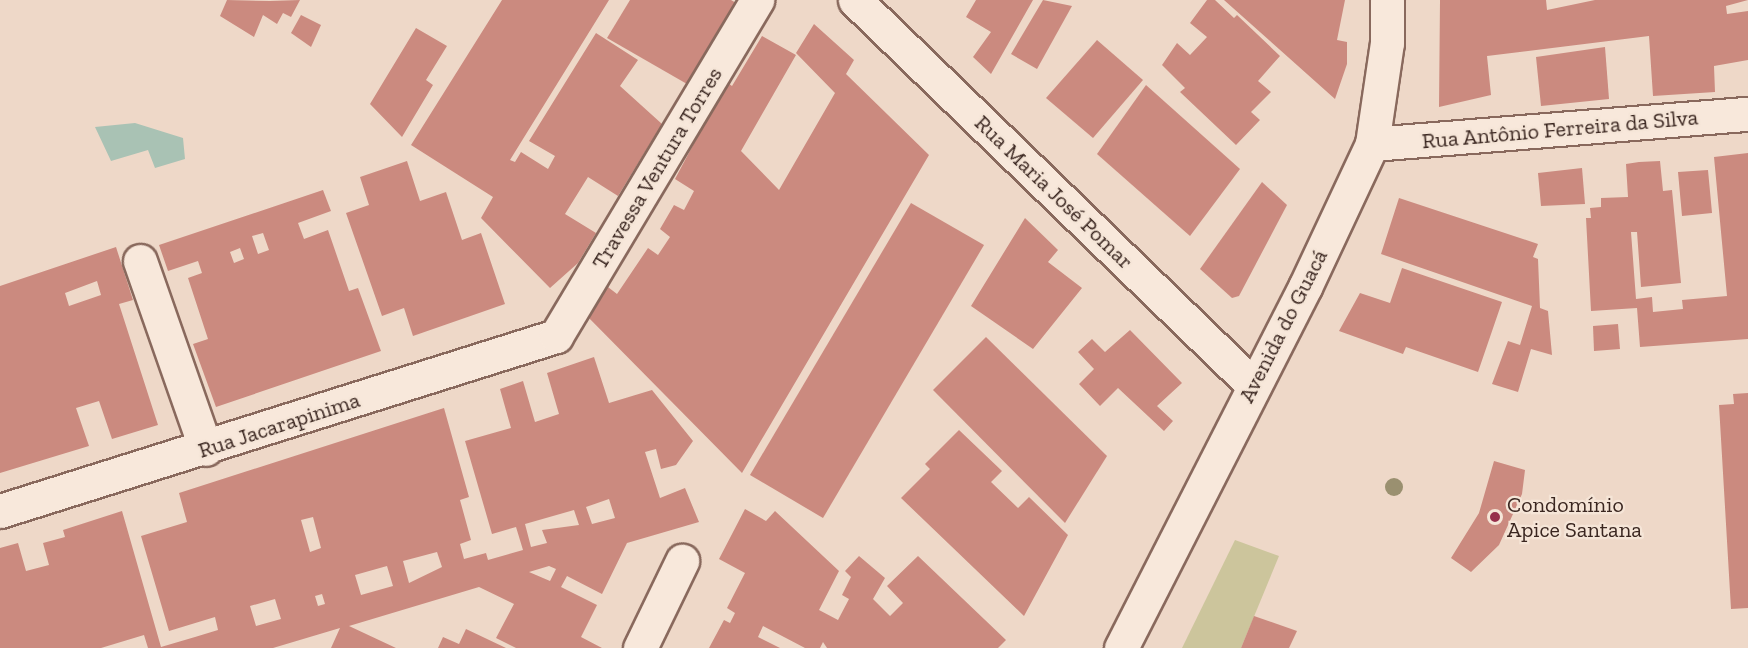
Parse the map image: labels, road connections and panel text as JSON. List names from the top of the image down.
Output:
{
  "streets": {
    "street": [
      "Rua Antônio Ferreira da Silva",
      "Travessa Ventura Torres",
      "Rua Maria José Pomar",
      "Avenida do Guacá",
      "Rua Jacarapinima"
    ]
  },
  "crossings": [
    ["Rua Antônio Ferreira da Silva", "Avenida do Guacá"],
    ["Travessa Ventura Torres", "Rua Jacarapinima"],
    ["Rua Maria José Pomar", "Avenida do Guacá"]
  ],
  "places": ["Condomínio Apice Santana"]
}
